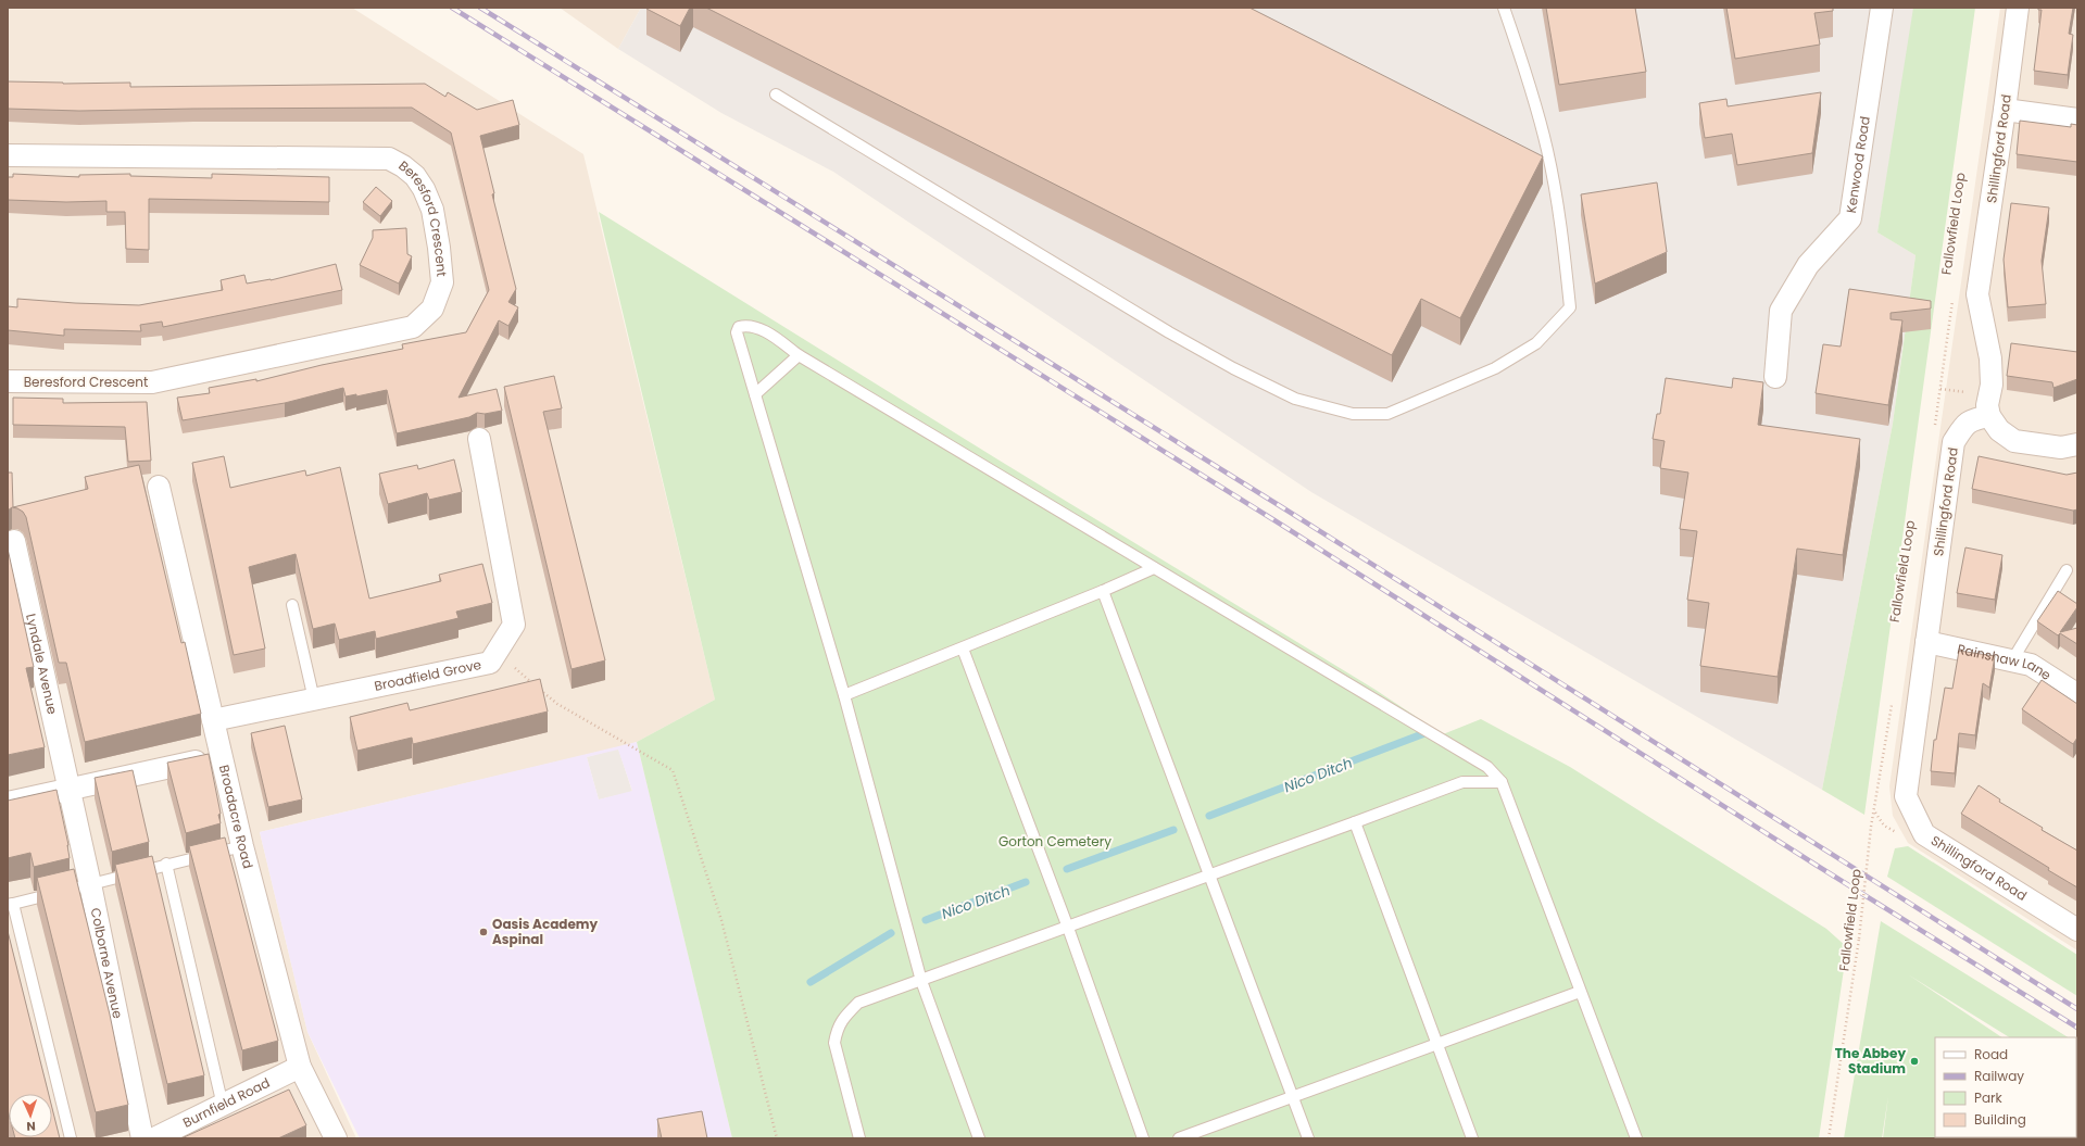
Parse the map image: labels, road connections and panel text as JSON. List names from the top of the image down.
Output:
{
  "streets": {
    "street": [
      "Shillingford Road",
      "Kenwood Road",
      "Beresford Crescent",
      "Rainshaw Lane",
      "Lyndale Avenue",
      "Broadfield Grove",
      "Broadacre Road",
      "Colborne Avenue",
      "Burnfield Road"
    ],
    "path": ["Fallowfield Loop"]
  },
  "crossings": [
    ["Shillingford Road", "Rainshaw Lane"],
    ["Lyndale Avenue", "Colborne Avenue"],
    ["Broadfield Grove", "Broadacre Road"],
    ["Broadacre Road", "Burnfield Road"]
  ],
  "water": ["Nico Ditch"],
  "parks": ["Gorton Cemetery"],
  "places": ["Oasis Academy Aspinal", "The Abbey Stadium"],
  "legend": [
    "Road",
    "Railway",
    "Park",
    "Building"
  ],
  "north": "bottom"
}
